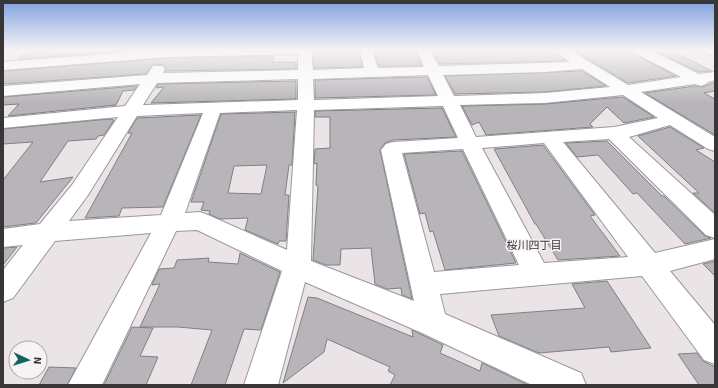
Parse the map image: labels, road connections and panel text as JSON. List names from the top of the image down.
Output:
{
  "districts": ["桜川四丁目"],
  "north": "right"
}
